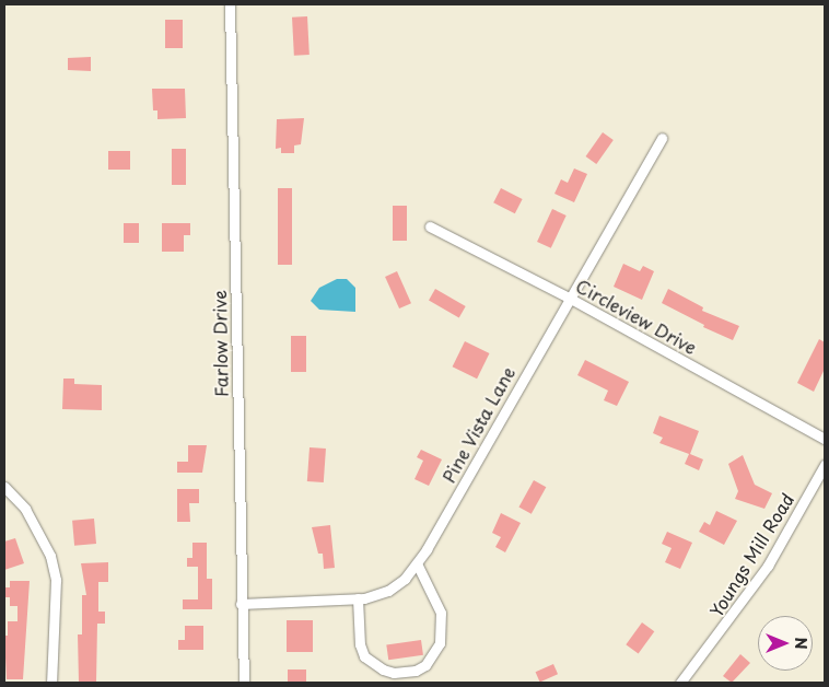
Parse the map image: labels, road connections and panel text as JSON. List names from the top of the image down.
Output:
{
  "streets": {
    "street": [
      "Circleview Drive",
      "Farlow Drive",
      "Pine Vista Lane",
      "Youngs Mill Road"
    ]
  },
  "crossings": [
    ["Circleview Drive", "Pine Vista Lane"],
    ["Farlow Drive", "Pine Vista Lane"]
  ],
  "north": "right"
}
